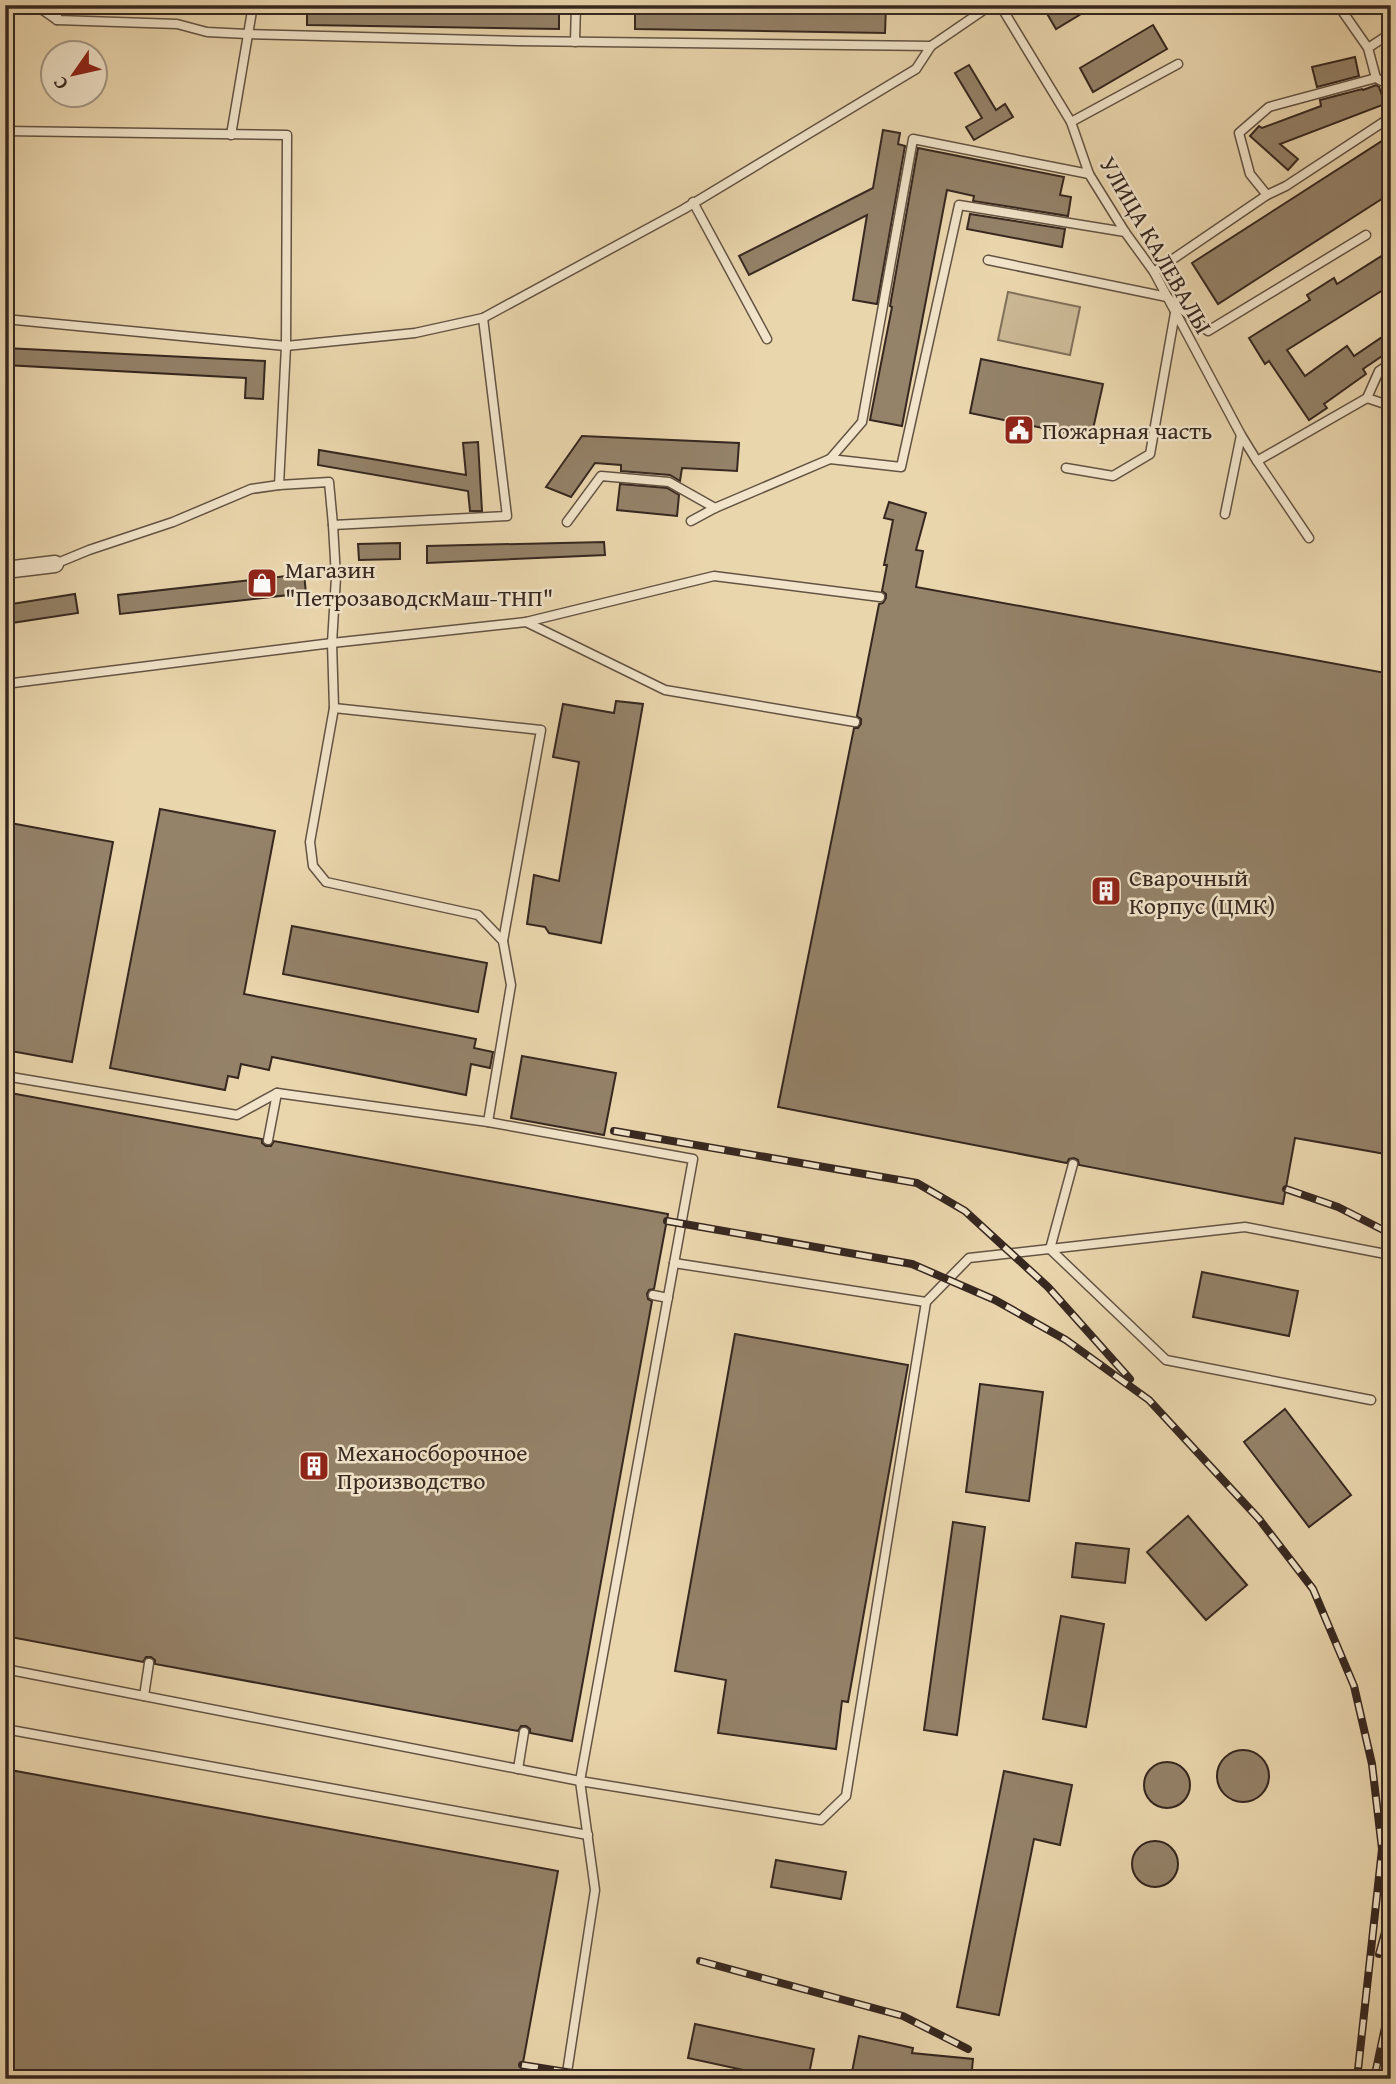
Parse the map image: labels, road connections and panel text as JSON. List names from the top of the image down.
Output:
{
  "streets": {
    "lane": ["УЛИЦА КАЛЕВАЛЫ"]
  },
  "places": {
    "public building": ["Пожарная часть"],
    "shop": ["Магазин \"ПетрозаводскМаш-ТНП\""],
    "building": ["Сварочный Корпус (ЦМК)", "Механосборочное Производство"]
  },
  "north": "bottom left"
}
